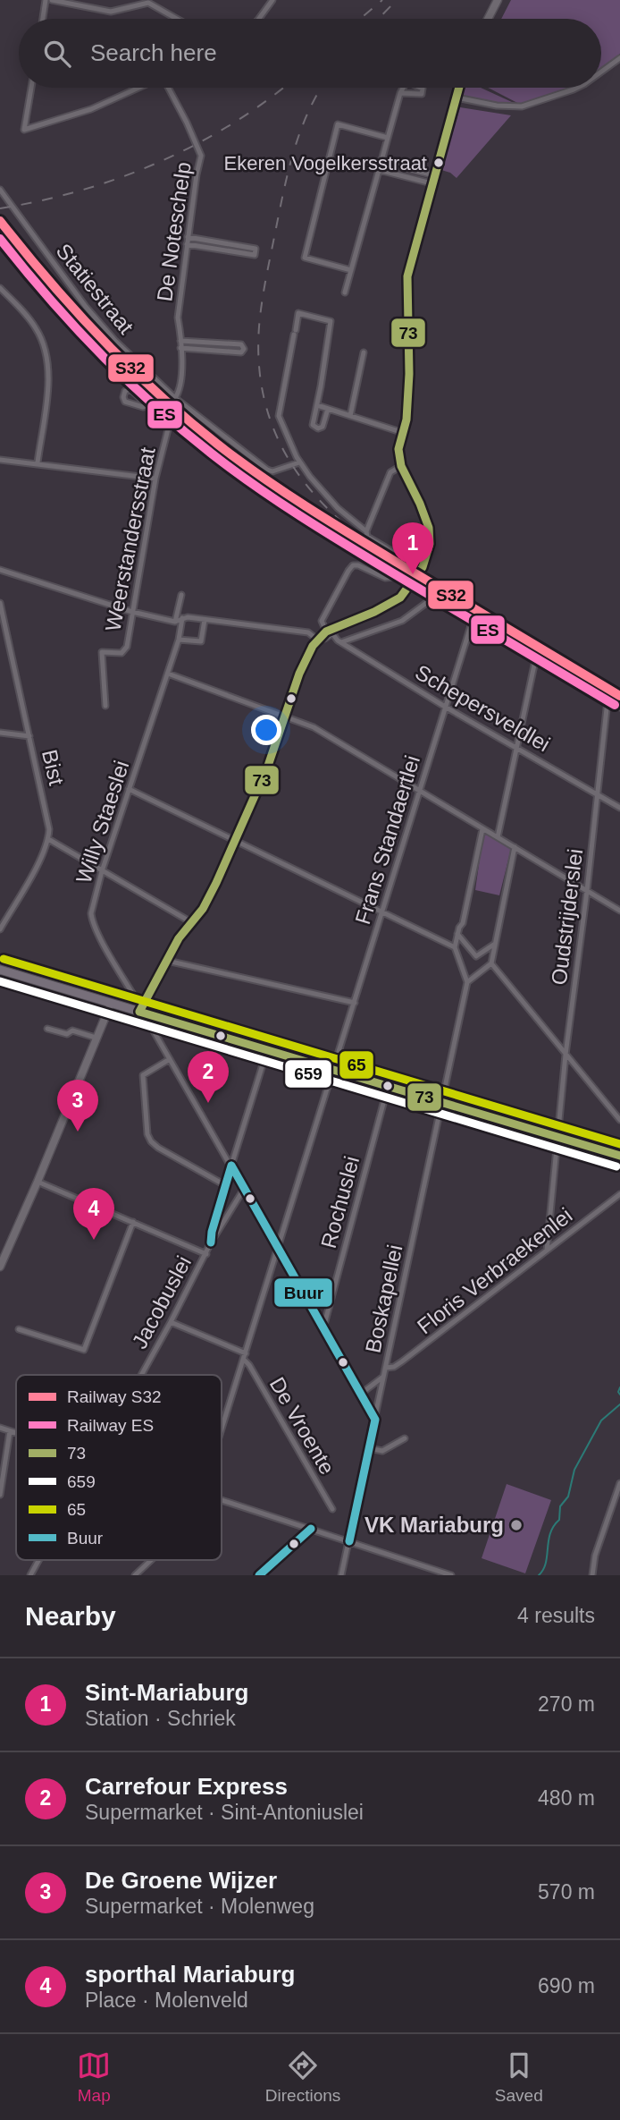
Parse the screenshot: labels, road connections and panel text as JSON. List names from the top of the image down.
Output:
{
  "streets": {
    "street": [
      "De Noteschelp",
      "Statiestraat",
      "Weerstandersstraat",
      "Schepersveldlei",
      "Bist",
      "Willy Staeslei",
      "Frans Standaertlei",
      "Oudstrijderslei",
      "Rochuslei",
      "Floris Verbraekenlei",
      "Boskapellei",
      "Jacobuslei",
      "De Vroente"
    ]
  },
  "crossings": [
    ["De Noteschelp", "Statiestraat"],
    ["Schepersveldlei", "Frans Standaertlei"],
    ["Schepersveldlei", "Oudstrijderslei"],
    ["Frans Standaertlei", "De Vroente"],
    ["Oudstrijderslei", "Floris Verbraekenlei"],
    ["Floris Verbraekenlei", "Boskapellei"]
  ],
  "places": ["Ekeren Vogelkersstraat", "VK Mariaburg"],
  "lines": [
    "transit line 73",
    "rail line S32",
    "rail line ES",
    "transit line 65",
    "transit line 659",
    "transit line Buur"
  ],
  "legend": [
    "Railway S32",
    "Railway ES",
    "73",
    "659",
    "65",
    "Buur"
  ],
  "page": {
    "search": "Search here",
    "pins": [
      "1",
      "2",
      "3",
      "4"
    ],
    "heading": ["Nearby", "4 results"],
    "list": [
      {
        "mark": "1",
        "name": "Sint-Mariaburg",
        "note": "Station · Schriek",
        "value": "270 m"
      },
      {
        "mark": "2",
        "name": "Carrefour Express",
        "note": "Supermarket · Sint-Antoniuslei",
        "value": "480 m"
      },
      {
        "mark": "3",
        "name": "De Groene Wijzer",
        "note": "Supermarket · Molenweg",
        "value": "570 m"
      },
      {
        "mark": "4",
        "name": "sporthal Mariaburg",
        "note": "Place · Molenveld",
        "value": "690 m"
      }
    ],
    "nav": ["Map", "Directions", "Saved"]
  }
}
